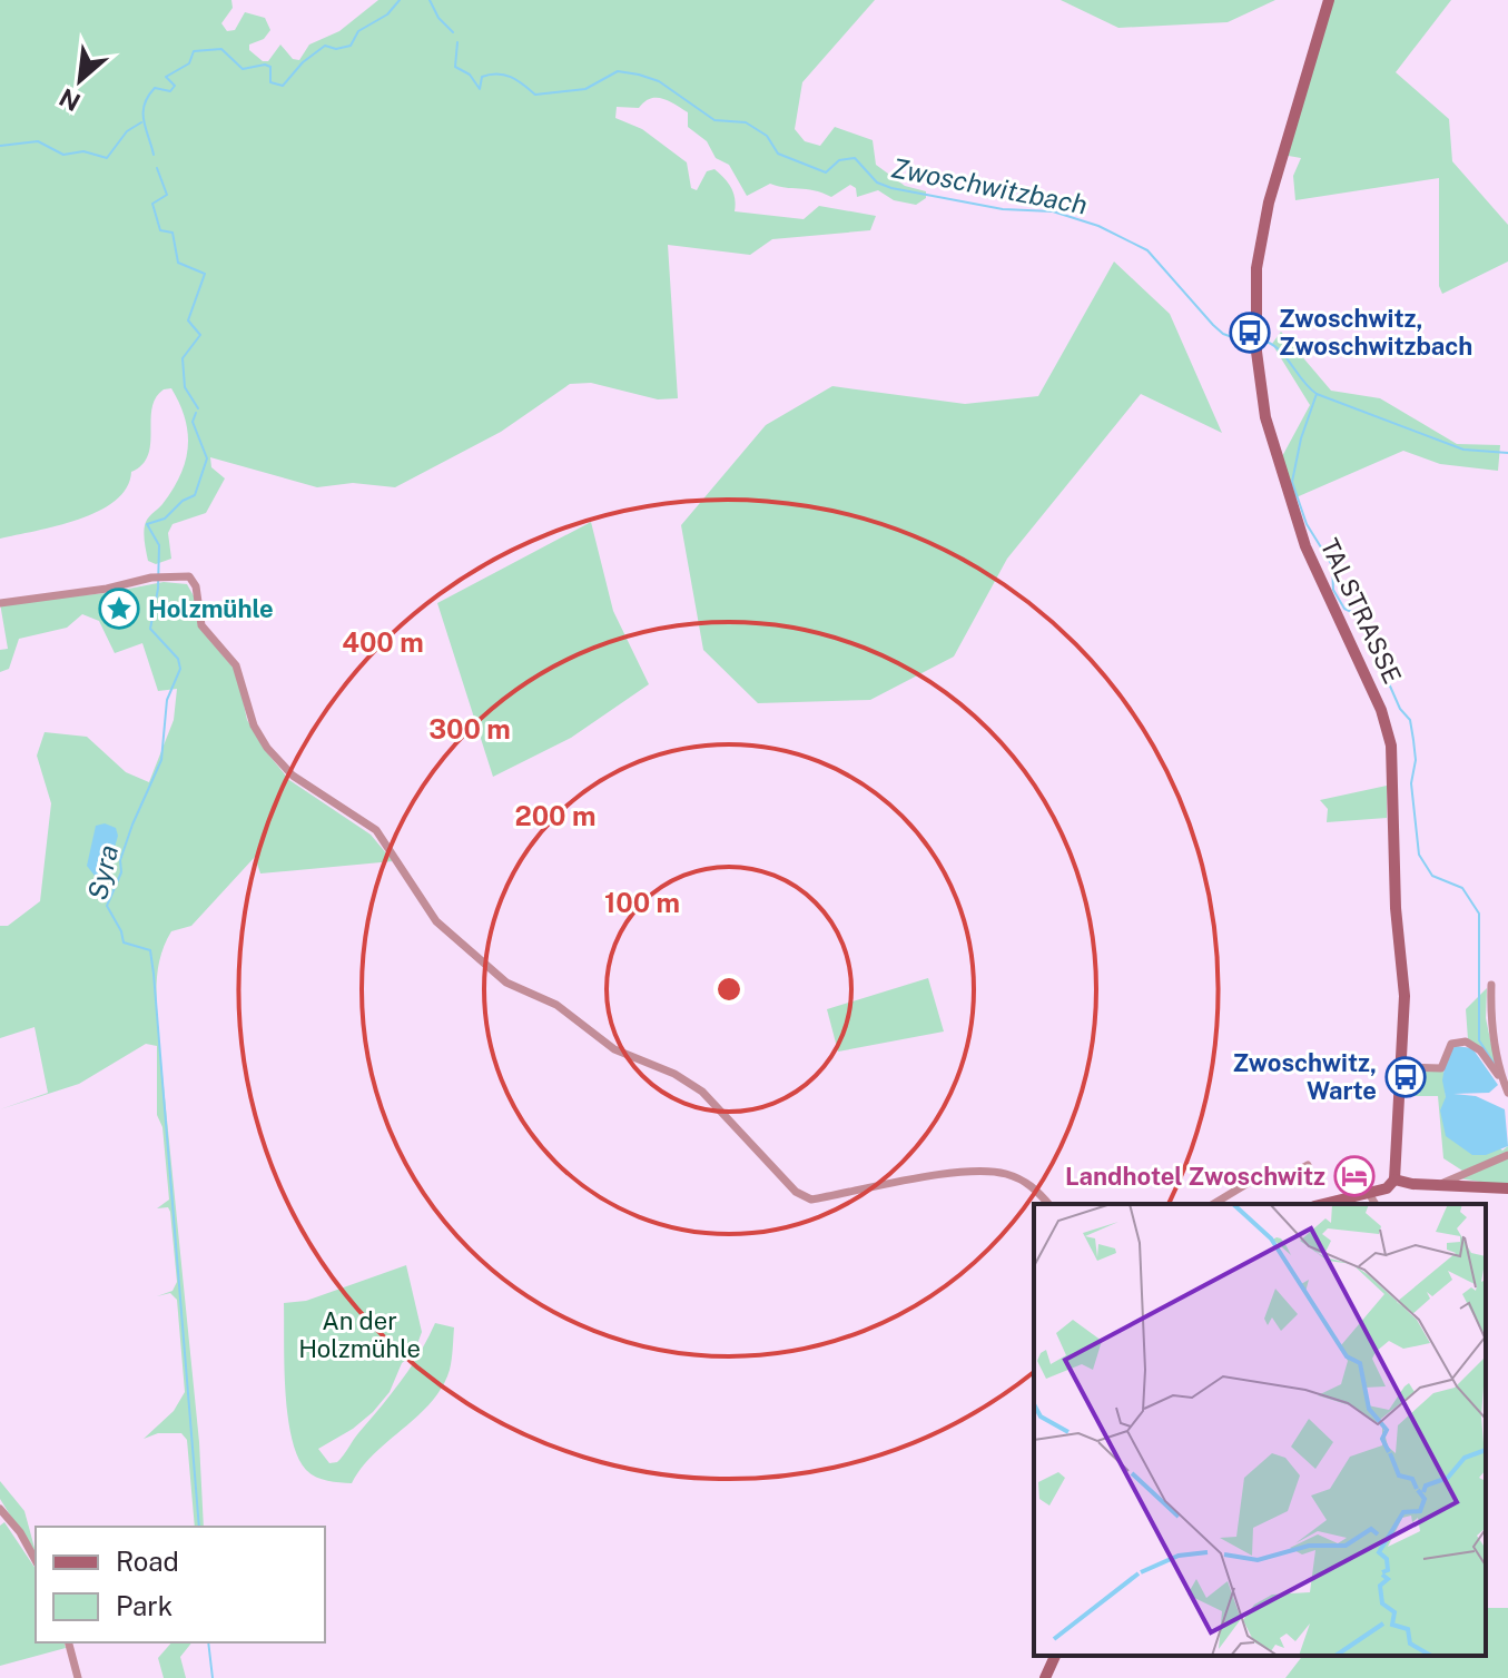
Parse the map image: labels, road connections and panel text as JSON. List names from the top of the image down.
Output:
{
  "streets": {
    "street": ["TALSTRASSE"]
  },
  "water": ["Zwoschwitzbach", "Syra"],
  "parks": ["An der Holzmühle"],
  "places": {
    "bus stop": ["Zwoschwitz, Zwoschwitzbach", "Zwoschwitz, Warte"],
    "place": ["Holzmühle"],
    "hotel": ["Landhotel Zwoschwitz"]
  },
  "legend": ["Road", "Park"],
  "north": "bottom left",
  "rings": [
    "400 m",
    "300 m",
    "200 m",
    "100 m"
  ]
}
